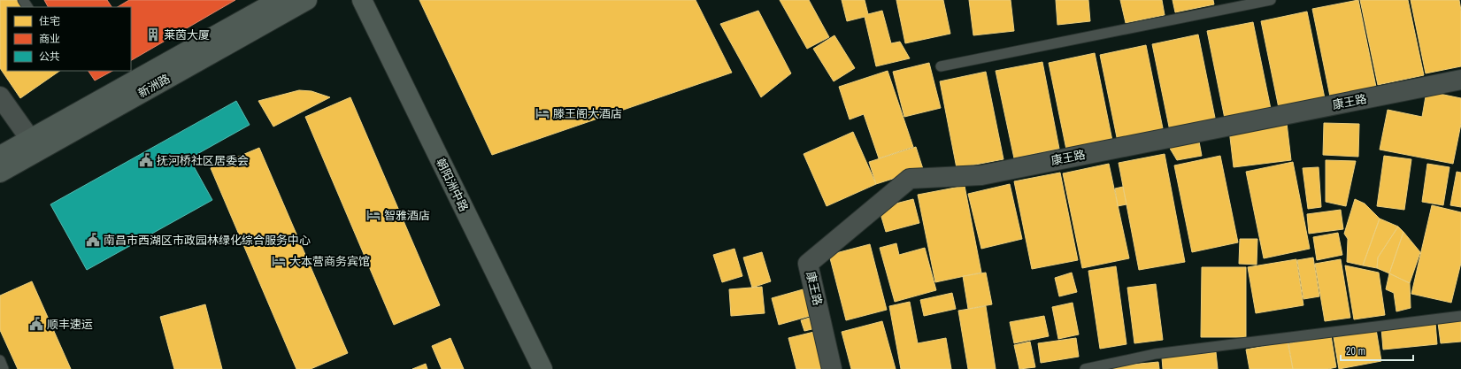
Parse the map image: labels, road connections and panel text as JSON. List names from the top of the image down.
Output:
{
  "streets": {
    "main road": ["新洲路", "朝阳洲中路"],
    "street": ["康王路"]
  },
  "places": {
    "building": ["莱茵大厦"],
    "hotel": ["滕王阁大酒店", "智雅酒店", "大本营商务宾馆"],
    "public building": ["抚河桥社区居委会", "南昌市西湖区市政园林绿化综合服务中心", "顺丰速运"]
  },
  "legend": ["住宅", "商业", "公共"],
  "scale_bar": "20 m"
}
